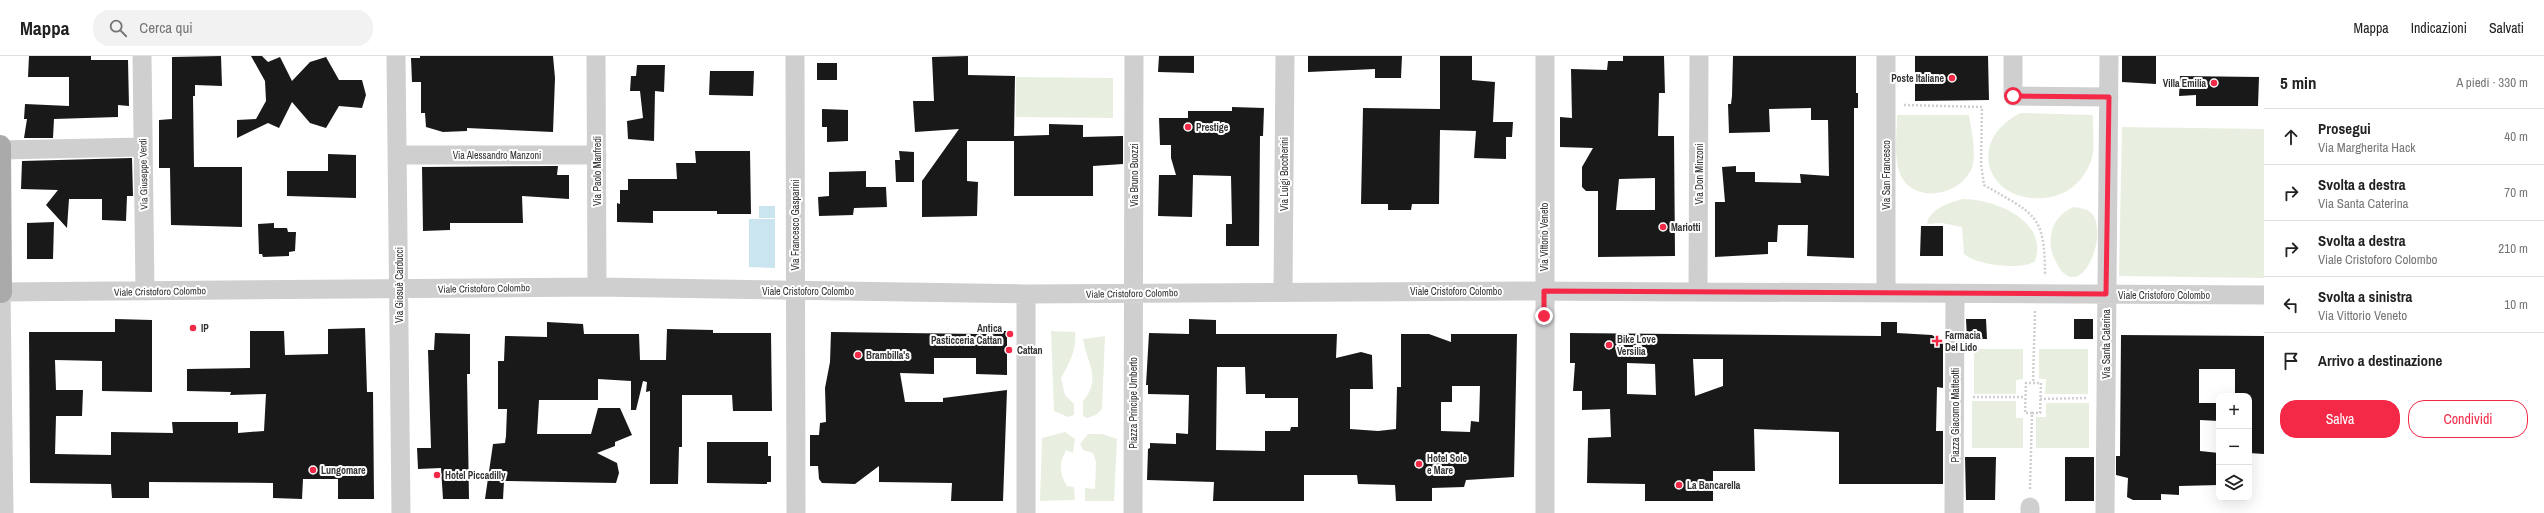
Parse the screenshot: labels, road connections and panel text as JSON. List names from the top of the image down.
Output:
{
  "streets": {
    "street": [
      "Via Alessandro Manzoni",
      "Via Paolo Manfredi",
      "Via Giuseppe Verdi",
      "Via Luigi Boccherini",
      "Via Don Minzoni",
      "Via Bruno Buozzi",
      "Via San Francesco",
      "Via Francesco Gasparini",
      "Via Vittorio Veneto",
      "Via Giosuè Carducci",
      "Viale Cristoforo Colombo",
      "Via Santa Caterina",
      "Piazza Principe Umberto",
      "Piazza Giacomo Matteotti"
    ]
  },
  "crossings": [
    ["Via Alessandro Manzoni", "Via Paolo Manfredi"],
    ["Via Alessandro Manzoni", "Via Giosuè Carducci"],
    ["Via Paolo Manfredi", "Viale Cristoforo Colombo"],
    ["Via Giuseppe Verdi", "Viale Cristoforo Colombo"],
    ["Via Luigi Boccherini", "Viale Cristoforo Colombo"],
    ["Via Don Minzoni", "Viale Cristoforo Colombo"],
    ["Via Bruno Buozzi", "Viale Cristoforo Colombo"],
    ["Via Bruno Buozzi", "Piazza Principe Umberto"],
    ["Via San Francesco", "Viale Cristoforo Colombo"],
    ["Via Francesco Gasparini", "Viale Cristoforo Colombo"],
    ["Via Vittorio Veneto", "Viale Cristoforo Colombo"],
    ["Via Giosuè Carducci", "Viale Cristoforo Colombo"],
    ["Viale Cristoforo Colombo", "Via Santa Caterina"],
    ["Viale Cristoforo Colombo", "Piazza Principe Umberto"],
    ["Viale Cristoforo Colombo", "Piazza Giacomo Matteotti"]
  ],
  "places": {
    "other": [
      "Poste Italiane",
      "Villa Emilia",
      "Prestige",
      "Mariotti",
      "IP",
      "Antica Pasticceria Cattan",
      "Bike Love Versilia",
      "Cattan",
      "Brambilla's",
      "Hotel Sole e Mare",
      "Lungomare",
      "Hotel Piccadilly",
      "La Bancarella"
    ],
    "health": ["Farmacia Del Lido"]
  },
  "page": {
    "header": "Mappa",
    "search": "Cerca qui",
    "nav": ["Mappa", "Indicazioni", "Salvati"],
    "heading": ["5 min", "A piedi · 330 m"],
    "list": [
      ["Prosegui", "Via Margherita Hack", "40 m"],
      ["Svolta a destra", "Via Santa Caterina", "70 m"],
      ["Svolta a destra", "Viale Cristoforo Colombo", "210 m"],
      ["Svolta a sinistra", "Via Vittorio Veneto", "10 m"],
      "Arrivo a destinazione"
    ],
    "buttons": ["Salva", "Condividi"],
    "map_buttons": ["+", "−"]
  }
}
